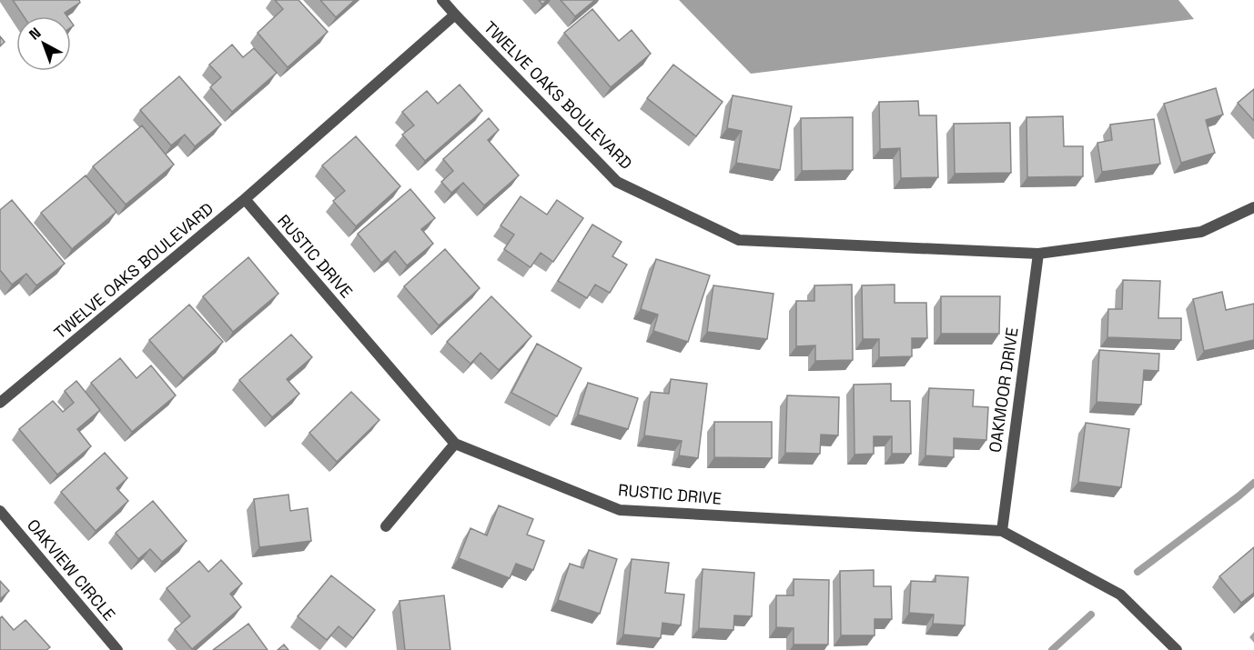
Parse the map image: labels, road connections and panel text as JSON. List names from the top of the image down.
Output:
{
  "streets": {
    "street": [
      "TWELVE OAKS BOULEVARD",
      "RUSTIC DRIVE",
      "OAKMOOR DRIVE",
      "OAKVIEW CIRCLE"
    ]
  },
  "crossings": [
    ["TWELVE OAKS BOULEVARD", "RUSTIC DRIVE"],
    ["TWELVE OAKS BOULEVARD", "OAKMOOR DRIVE"],
    ["RUSTIC DRIVE", "OAKMOOR DRIVE"]
  ],
  "north": "top left"
}
